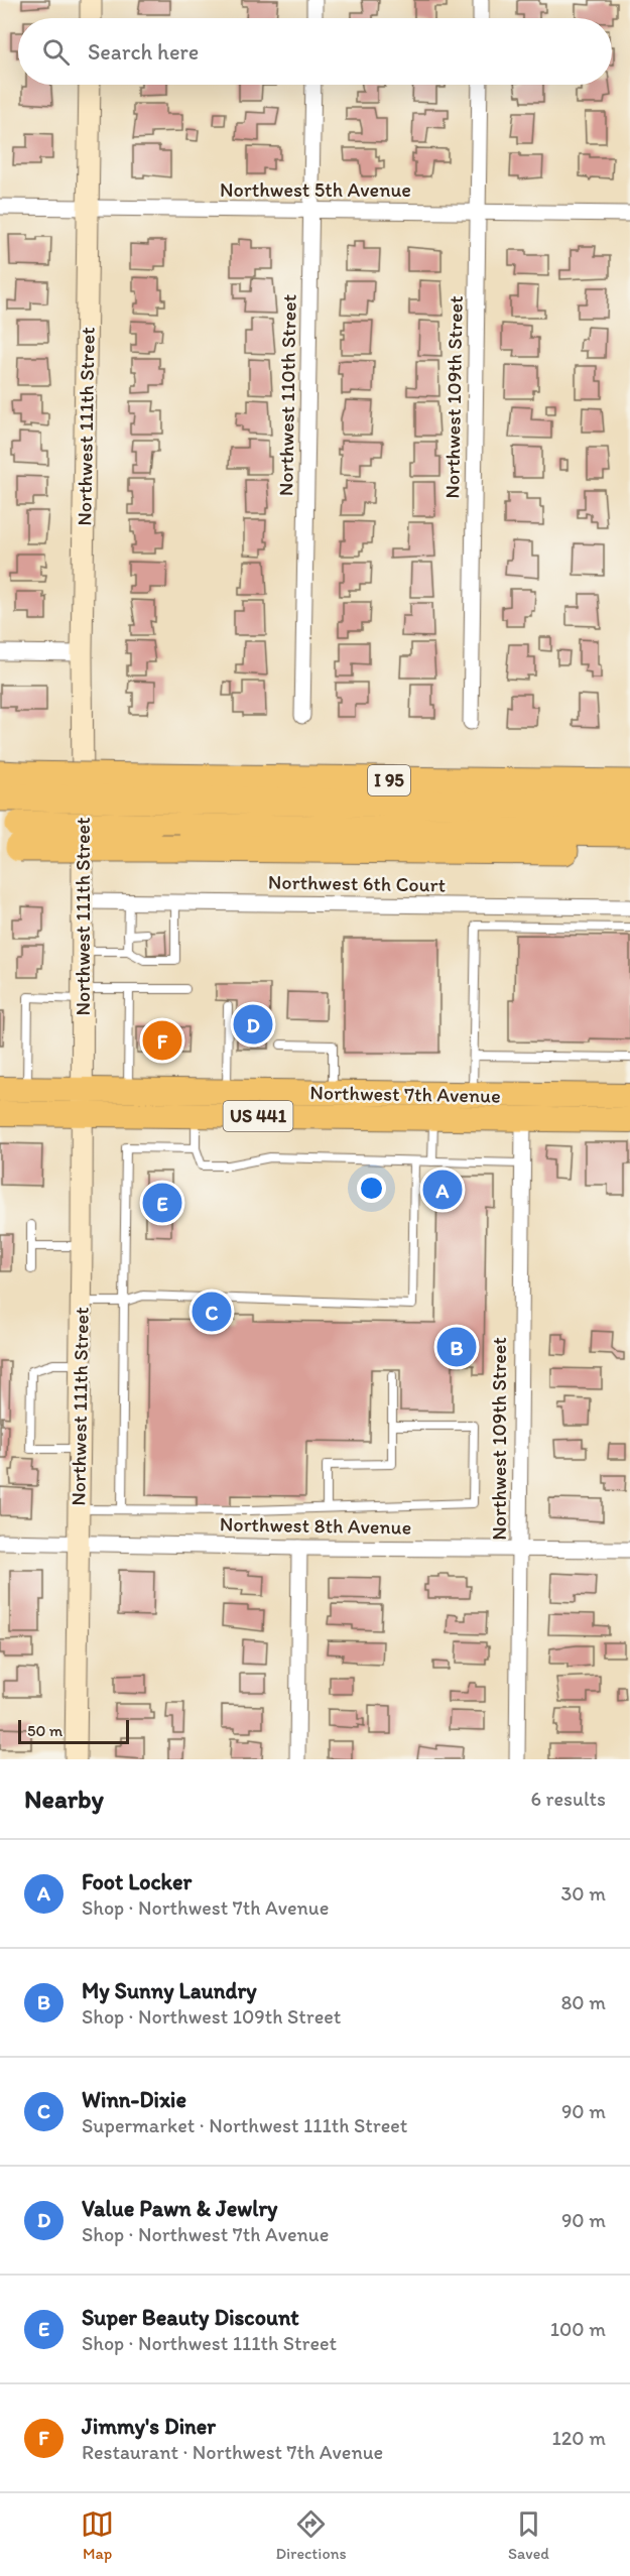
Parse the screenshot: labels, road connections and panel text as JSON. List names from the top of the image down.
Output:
{
  "streets": {
    "highway": ["I 95"],
    "main road": ["Northwest 7th Avenue", "US 441"],
    "street": [
      "Northwest 5th Avenue",
      "Northwest 110th Street",
      "Northwest 109th Street",
      "Northwest 111th Street",
      "Northwest 6th Court",
      "Northwest 8th Avenue"
    ]
  },
  "crossings": [
    ["Northwest 5th Avenue", "Northwest 110th Street"],
    ["Northwest 5th Avenue", "Northwest 109th Street"],
    ["Northwest 5th Avenue", "Northwest 111th Street"],
    ["Northwest 109th Street", "Northwest 7th Avenue"],
    ["Northwest 109th Street", "Northwest 8th Avenue"],
    ["Northwest 111th Street", "Northwest 6th Court"],
    ["Northwest 111th Street", "Northwest 7th Avenue"],
    ["Northwest 111th Street", "Northwest 8th Avenue"]
  ],
  "scale_bar": "50 m",
  "page": {
    "search": "Search here",
    "pins": [
      "D",
      "F",
      "A",
      "E",
      "C",
      "B"
    ],
    "scale": "50 m",
    "heading": ["Nearby", "6 results"],
    "list": [
      {
        "mark": "A",
        "name": "Foot Locker",
        "note": "Shop · Northwest 7th Avenue",
        "value": "30 m"
      },
      {
        "mark": "B",
        "name": "My Sunny Laundry",
        "note": "Shop · Northwest 109th Street",
        "value": "80 m"
      },
      {
        "mark": "C",
        "name": "Winn-Dixie",
        "note": "Supermarket · Northwest 111th Street",
        "value": "90 m"
      },
      {
        "mark": "D",
        "name": "Value Pawn & Jewlry",
        "note": "Shop · Northwest 7th Avenue",
        "value": "90 m"
      },
      {
        "mark": "E",
        "name": "Super Beauty Discount",
        "note": "Shop · Northwest 111th Street",
        "value": "100 m"
      },
      {
        "mark": "F",
        "name": "Jimmy's Diner",
        "note": "Restaurant · Northwest 7th Avenue",
        "value": "120 m"
      }
    ],
    "nav": ["Map", "Directions", "Saved"]
  }
}
